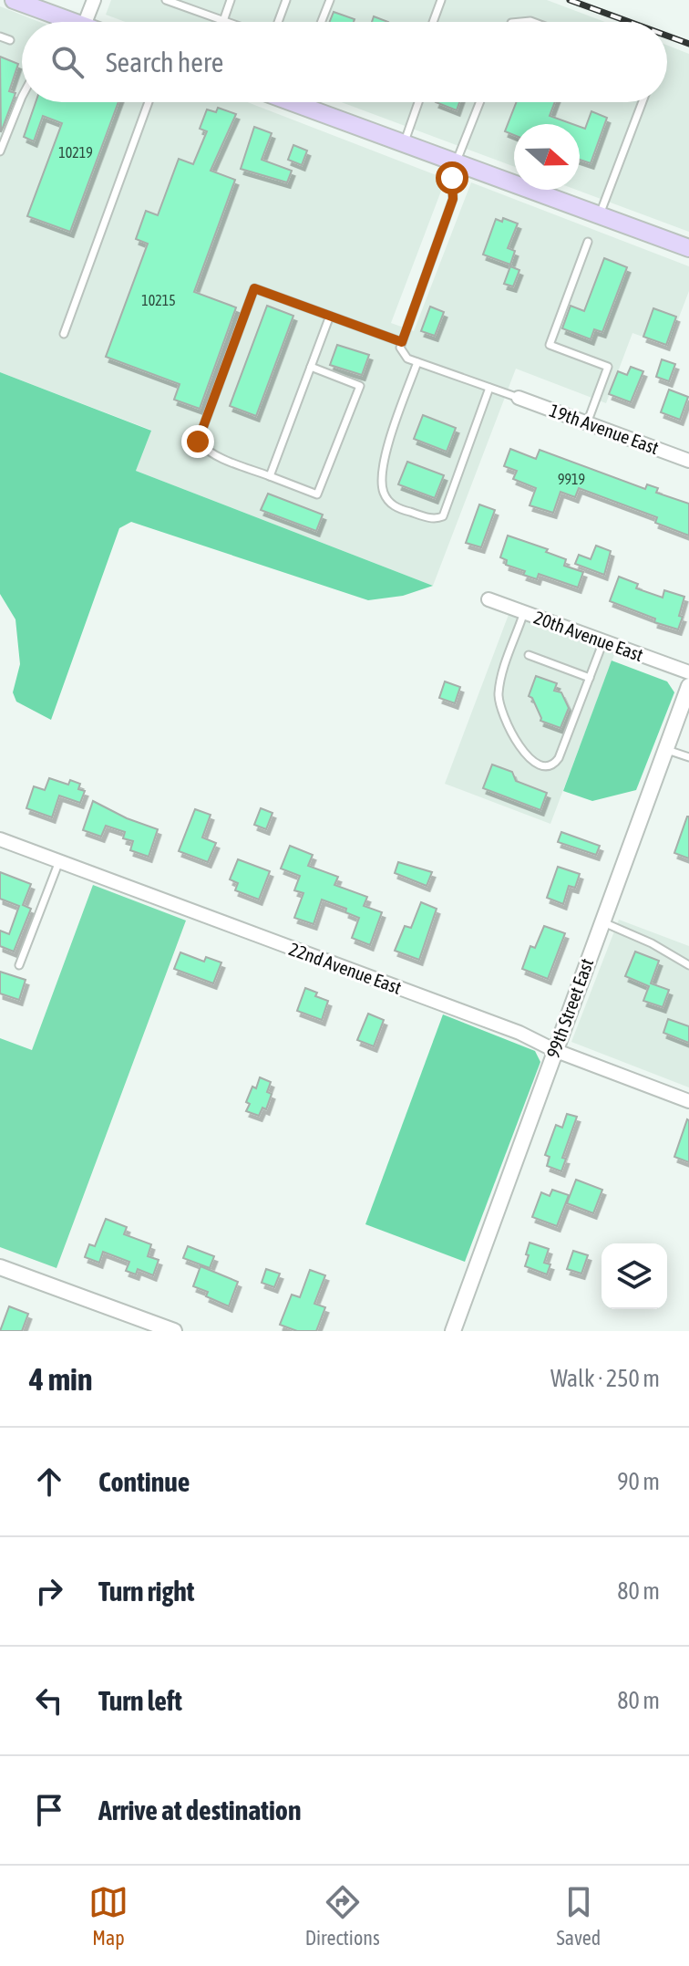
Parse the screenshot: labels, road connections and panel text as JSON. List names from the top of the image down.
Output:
{
  "streets": {
    "street": [
      "19th Avenue East",
      "20th Avenue East",
      "22nd Avenue East",
      "99th Street East"
    ]
  },
  "crossings": [
    ["22nd Avenue East", "99th Street East"]
  ],
  "house_numbers": ["10219", "10215", "9919"],
  "north": "right",
  "page": {
    "search": "Search here",
    "heading": ["4 min", "Walk · 250 m"],
    "list": [
      ["Continue", "90 m"],
      ["Turn right", "80 m"],
      ["Turn left", "80 m"],
      "Arrive at destination"
    ],
    "nav": ["Map", "Directions", "Saved"]
  }
}
